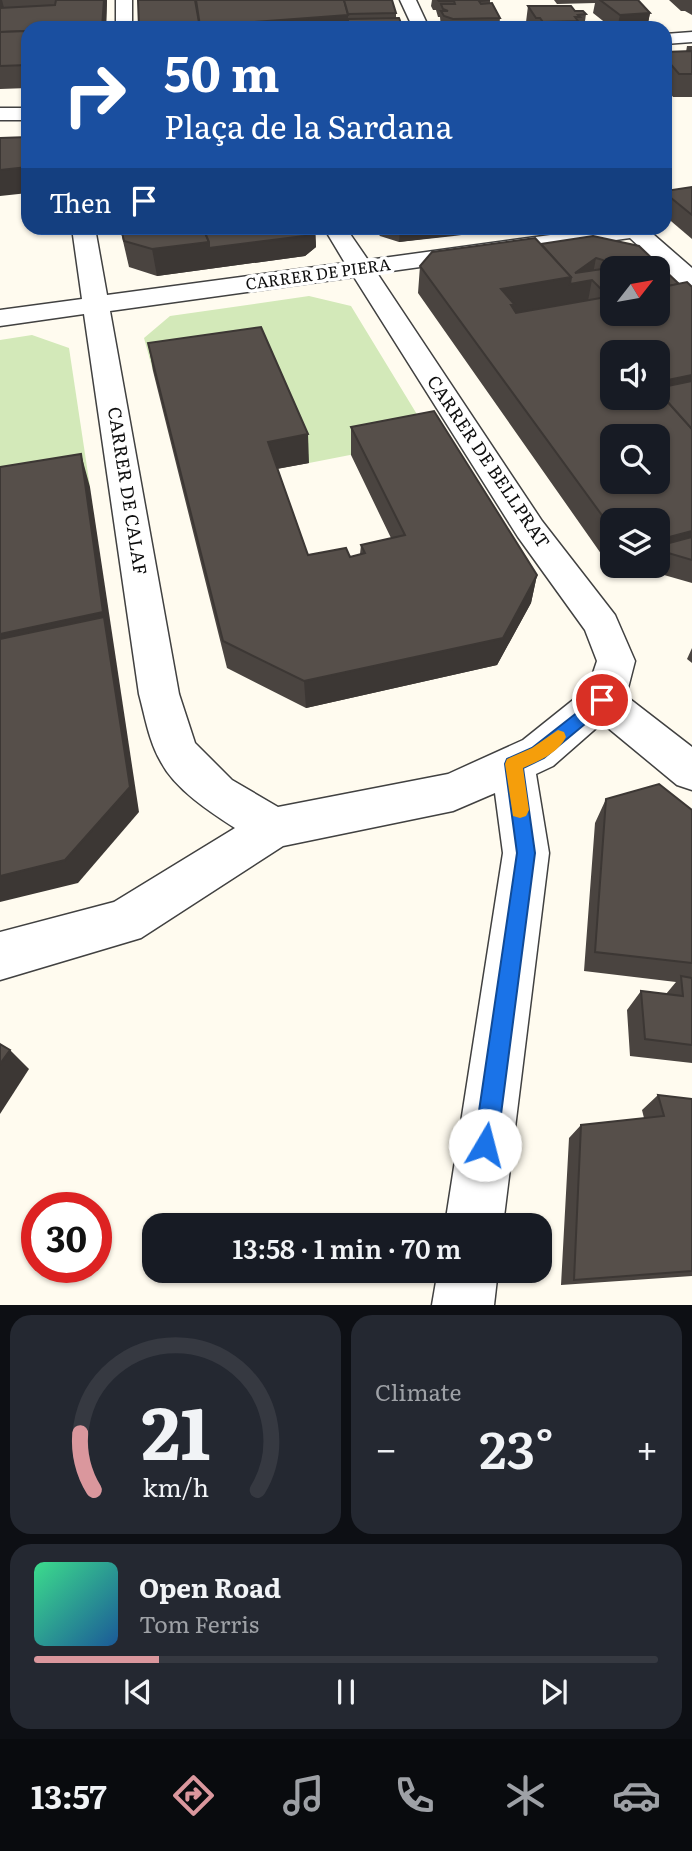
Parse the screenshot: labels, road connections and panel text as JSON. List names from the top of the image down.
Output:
{
  "streets": {
    "street": ["CARRER DE PIERA", "CARRER DE BELLPRAT", "CARRER DE CALAF"]
  },
  "crossings": [
    ["CARRER DE PIERA", "CARRER DE BELLPRAT"],
    ["CARRER DE PIERA", "CARRER DE CALAF"]
  ],
  "north": "top right",
  "page": {
    "turn": ["50 m", "Plaça de la Sardana"],
    "then": "Then",
    "limit": "30",
    "trip": "13:58 · 1 min · 70 m",
    "tile": "Climate",
    "heat": ["−", "23°", "+"],
    "song": ["Open Road", "Tom Ferris"],
    "tabs": "13:57",
    "gauge": ["21", "km/h"]
  }
}
